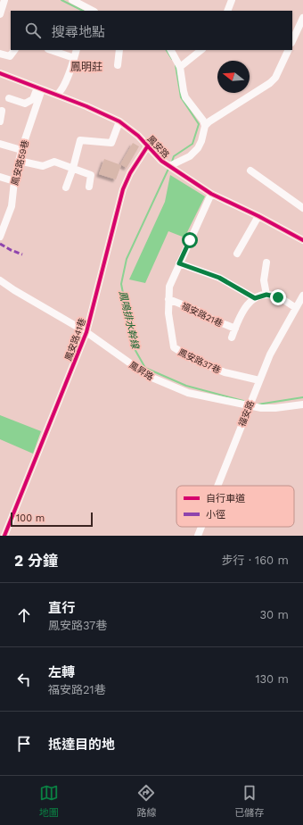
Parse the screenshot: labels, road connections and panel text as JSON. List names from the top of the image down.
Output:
{
  "streets": {
    "street": [
      "鳳安路",
      "鳳安路59巷",
      "福安路21巷",
      "鳳安路41巷",
      "鳳安路37巷",
      "鳳昇路",
      "福安路"
    ]
  },
  "crossings": [
    ["鳳安路", "鳳安路59巷"],
    ["鳳安路", "鳳安路41巷"],
    ["鳳安路", "鳳安路37巷"],
    ["福安路21巷", "鳳安路37巷"],
    ["鳳安路41巷", "鳳昇路"],
    ["鳳安路37巷", "福安路"],
    ["鳳昇路", "福安路"]
  ],
  "districts": ["鳳明莊"],
  "water": ["鳳鳴排水幹線"],
  "legend": ["自行車道", "小徑"],
  "scale_bar": "100 m",
  "north": "left",
  "page": {
    "search": "搜尋地點",
    "scale": "100 m",
    "heading": ["2 分鐘", "步行 · 160 m"],
    "list": [
      ["直行", "鳳安路37巷", "30 m"],
      ["左轉", "福安路21巷", "130 m"],
      "抵達目的地"
    ],
    "nav": ["地圖", "路線", "已儲存"]
  }
}
